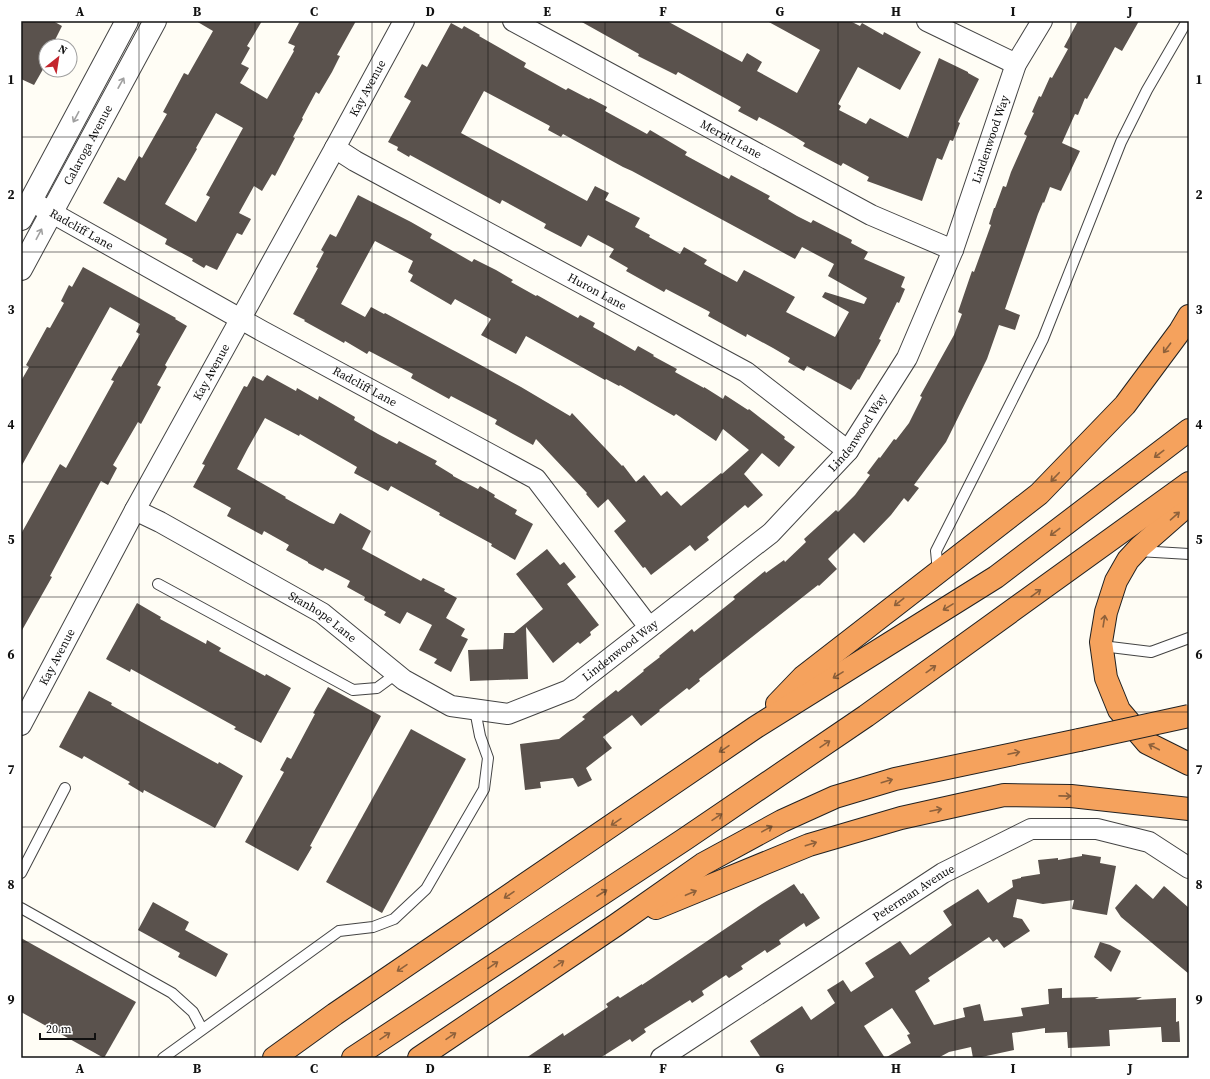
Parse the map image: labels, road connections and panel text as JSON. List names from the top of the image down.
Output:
{
  "streets": {
    "street": [
      "Kay Avenue",
      "Merritt Lane",
      "Lindenwood Way",
      "Calaroga Avenue",
      "Radcliff Lane",
      "Huron Lane",
      "Stanhope Lane",
      "Peterman Avenue"
    ]
  },
  "crossings": [
    ["Kay Avenue", "Radcliff Lane"],
    ["Kay Avenue", "Huron Lane"],
    ["Kay Avenue", "Stanhope Lane"],
    ["Merritt Lane", "Lindenwood Way"],
    ["Lindenwood Way", "Radcliff Lane"],
    ["Lindenwood Way", "Huron Lane"],
    ["Lindenwood Way", "Stanhope Lane"],
    ["Calaroga Avenue", "Radcliff Lane"]
  ],
  "scale_bar": "20 m",
  "north": "top right",
  "grid": {
    "columns": [
      "A",
      "B",
      "C",
      "D",
      "E",
      "F",
      "G",
      "H",
      "I",
      "J"
    ],
    "rows": [
      "1",
      "2",
      "3",
      "4",
      "5",
      "6",
      "7",
      "8",
      "9"
    ]
  }
}
